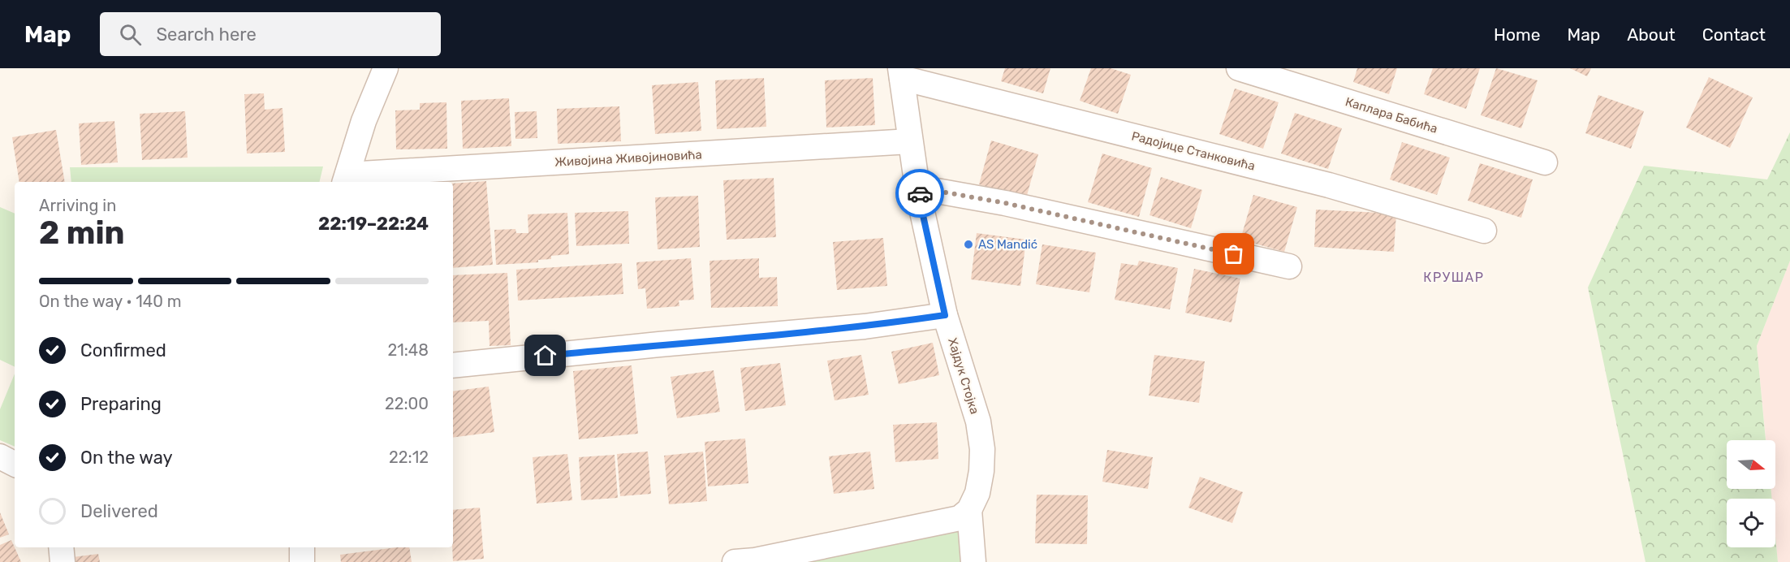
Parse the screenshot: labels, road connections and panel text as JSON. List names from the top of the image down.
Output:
{
  "streets": {
    "street": [
      "Каплара Бабића",
      "Радојице Станковића",
      "Живојина Живојиновића",
      "Хајдук Стојка"
    ]
  },
  "crossings": [
    ["Радојице Станковића", "Хајдук Стојка"],
    ["Живојина Живојиновића", "Хајдук Стојка"]
  ],
  "districts": ["КРУШАР"],
  "places": ["AS Mandić"],
  "north": "right",
  "page": {
    "header": "Map",
    "search": "Search here",
    "nav": [
      "Home",
      "Map",
      "About",
      "Contact"
    ],
    "heading": ["2 min", "Arriving in", "22:19–22:24"],
    "bar": "On the way · 140 m",
    "list": [
      ["Confirmed", "21:48"],
      ["Preparing", "22:00"],
      ["On the way", "22:12"],
      "Delivered"
    ]
  }
}
